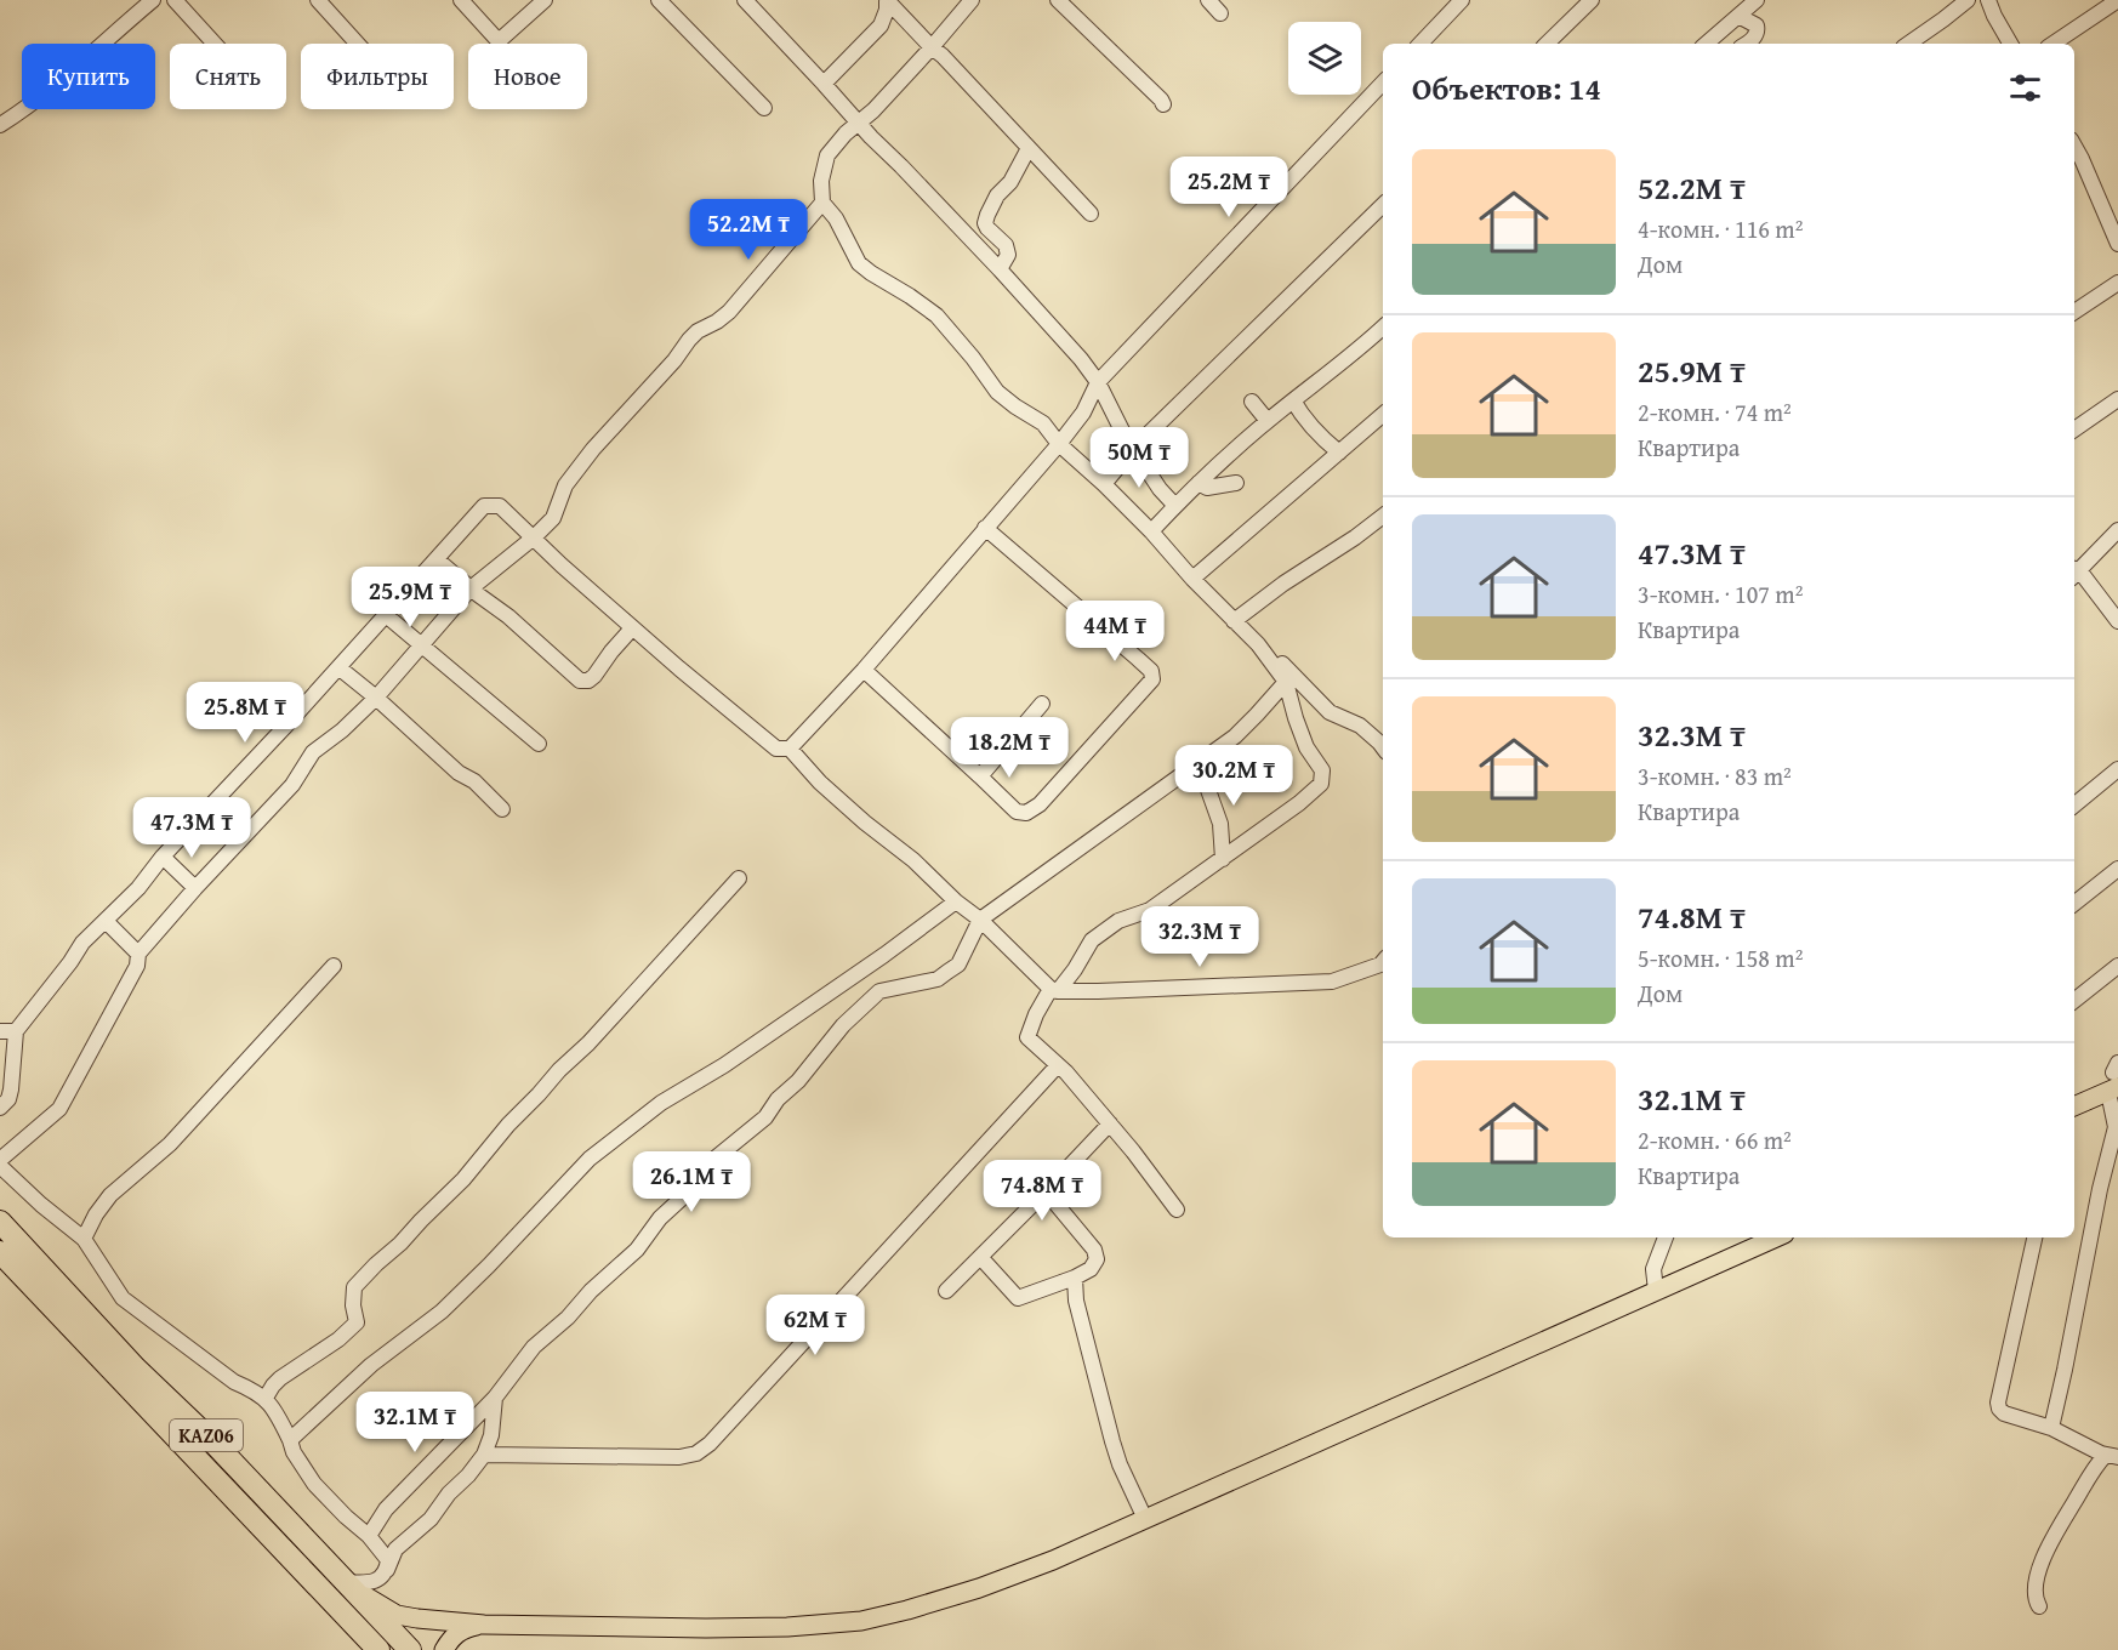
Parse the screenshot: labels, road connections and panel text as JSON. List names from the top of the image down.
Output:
{
  "streets": {
    "highway": ["KАZ06"]
  },
  "page": {
    "chip": [
      "Купить",
      "Снять",
      "Фильтры",
      "Новое"
    ],
    "heading": "Объектов: 14",
    "list": [
      {
        "name": "52.2M ₸",
        "note": "4-комн. · 116 m² · Дом"
      },
      {
        "name": "25.9M ₸",
        "note": "2-комн. · 74 m² · Квартира"
      },
      {
        "name": "47.3M ₸",
        "note": "3-комн. · 107 m² · Квартира"
      },
      {
        "name": "32.3M ₸",
        "note": "3-комн. · 83 m² · Квартира"
      },
      {
        "name": "74.8M ₸",
        "note": "5-комн. · 158 m² · Дом"
      },
      {
        "name": "32.1M ₸",
        "note": "2-комн. · 66 m² · Квартира"
      }
    ],
    "price": [
      "25.2M ₸",
      "52.2M ₸",
      "50M ₸",
      "25.9M ₸",
      "44M ₸",
      "25.8M ₸",
      "18.2M ₸",
      "30.2M ₸",
      "47.3M ₸",
      "32.3M ₸",
      "26.1M ₸",
      "74.8M ₸",
      "62M ₸",
      "32.1M ₸"
    ]
  }
}
